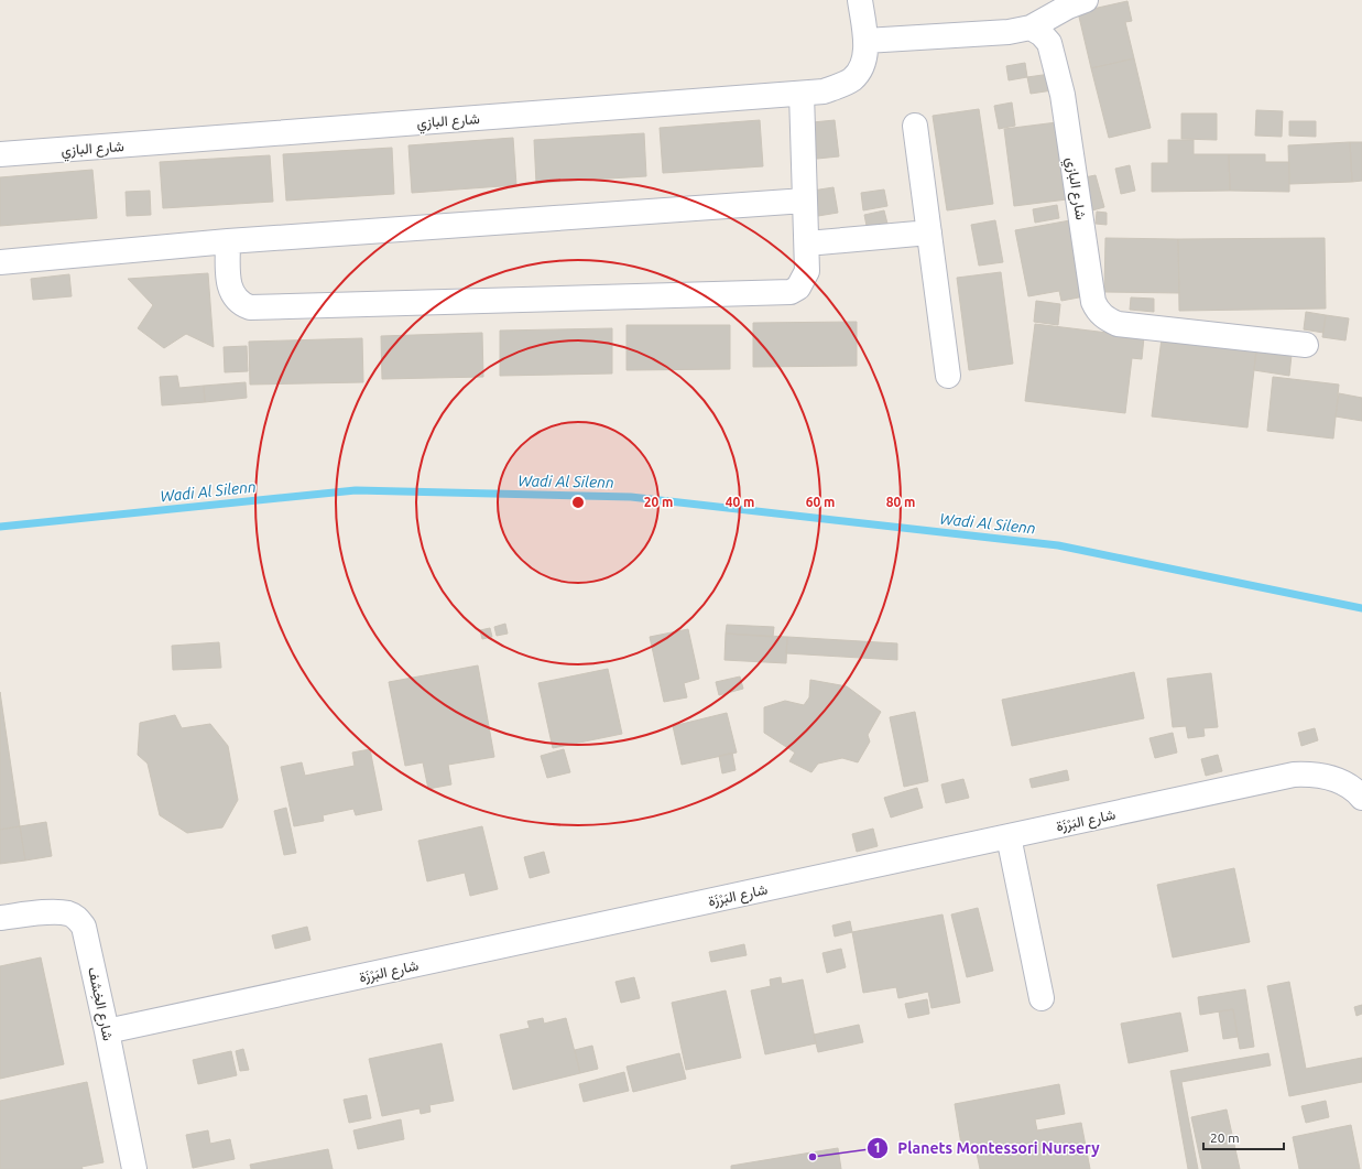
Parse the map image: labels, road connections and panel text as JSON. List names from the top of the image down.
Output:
{
  "streets": {
    "street": ["شارع البازي", "شارع البَرْزَة", "شارع الخِشف"]
  },
  "crossings": [
    ["شارع البَرْزَة", "شارع الخِشف"]
  ],
  "water": ["Wadi Al Silenn"],
  "places": ["Planets Montessori Nursery"],
  "scale_bar": "20 m",
  "rings": [
    "20 m",
    "40 m",
    "60 m",
    "80 m"
  ]
}
